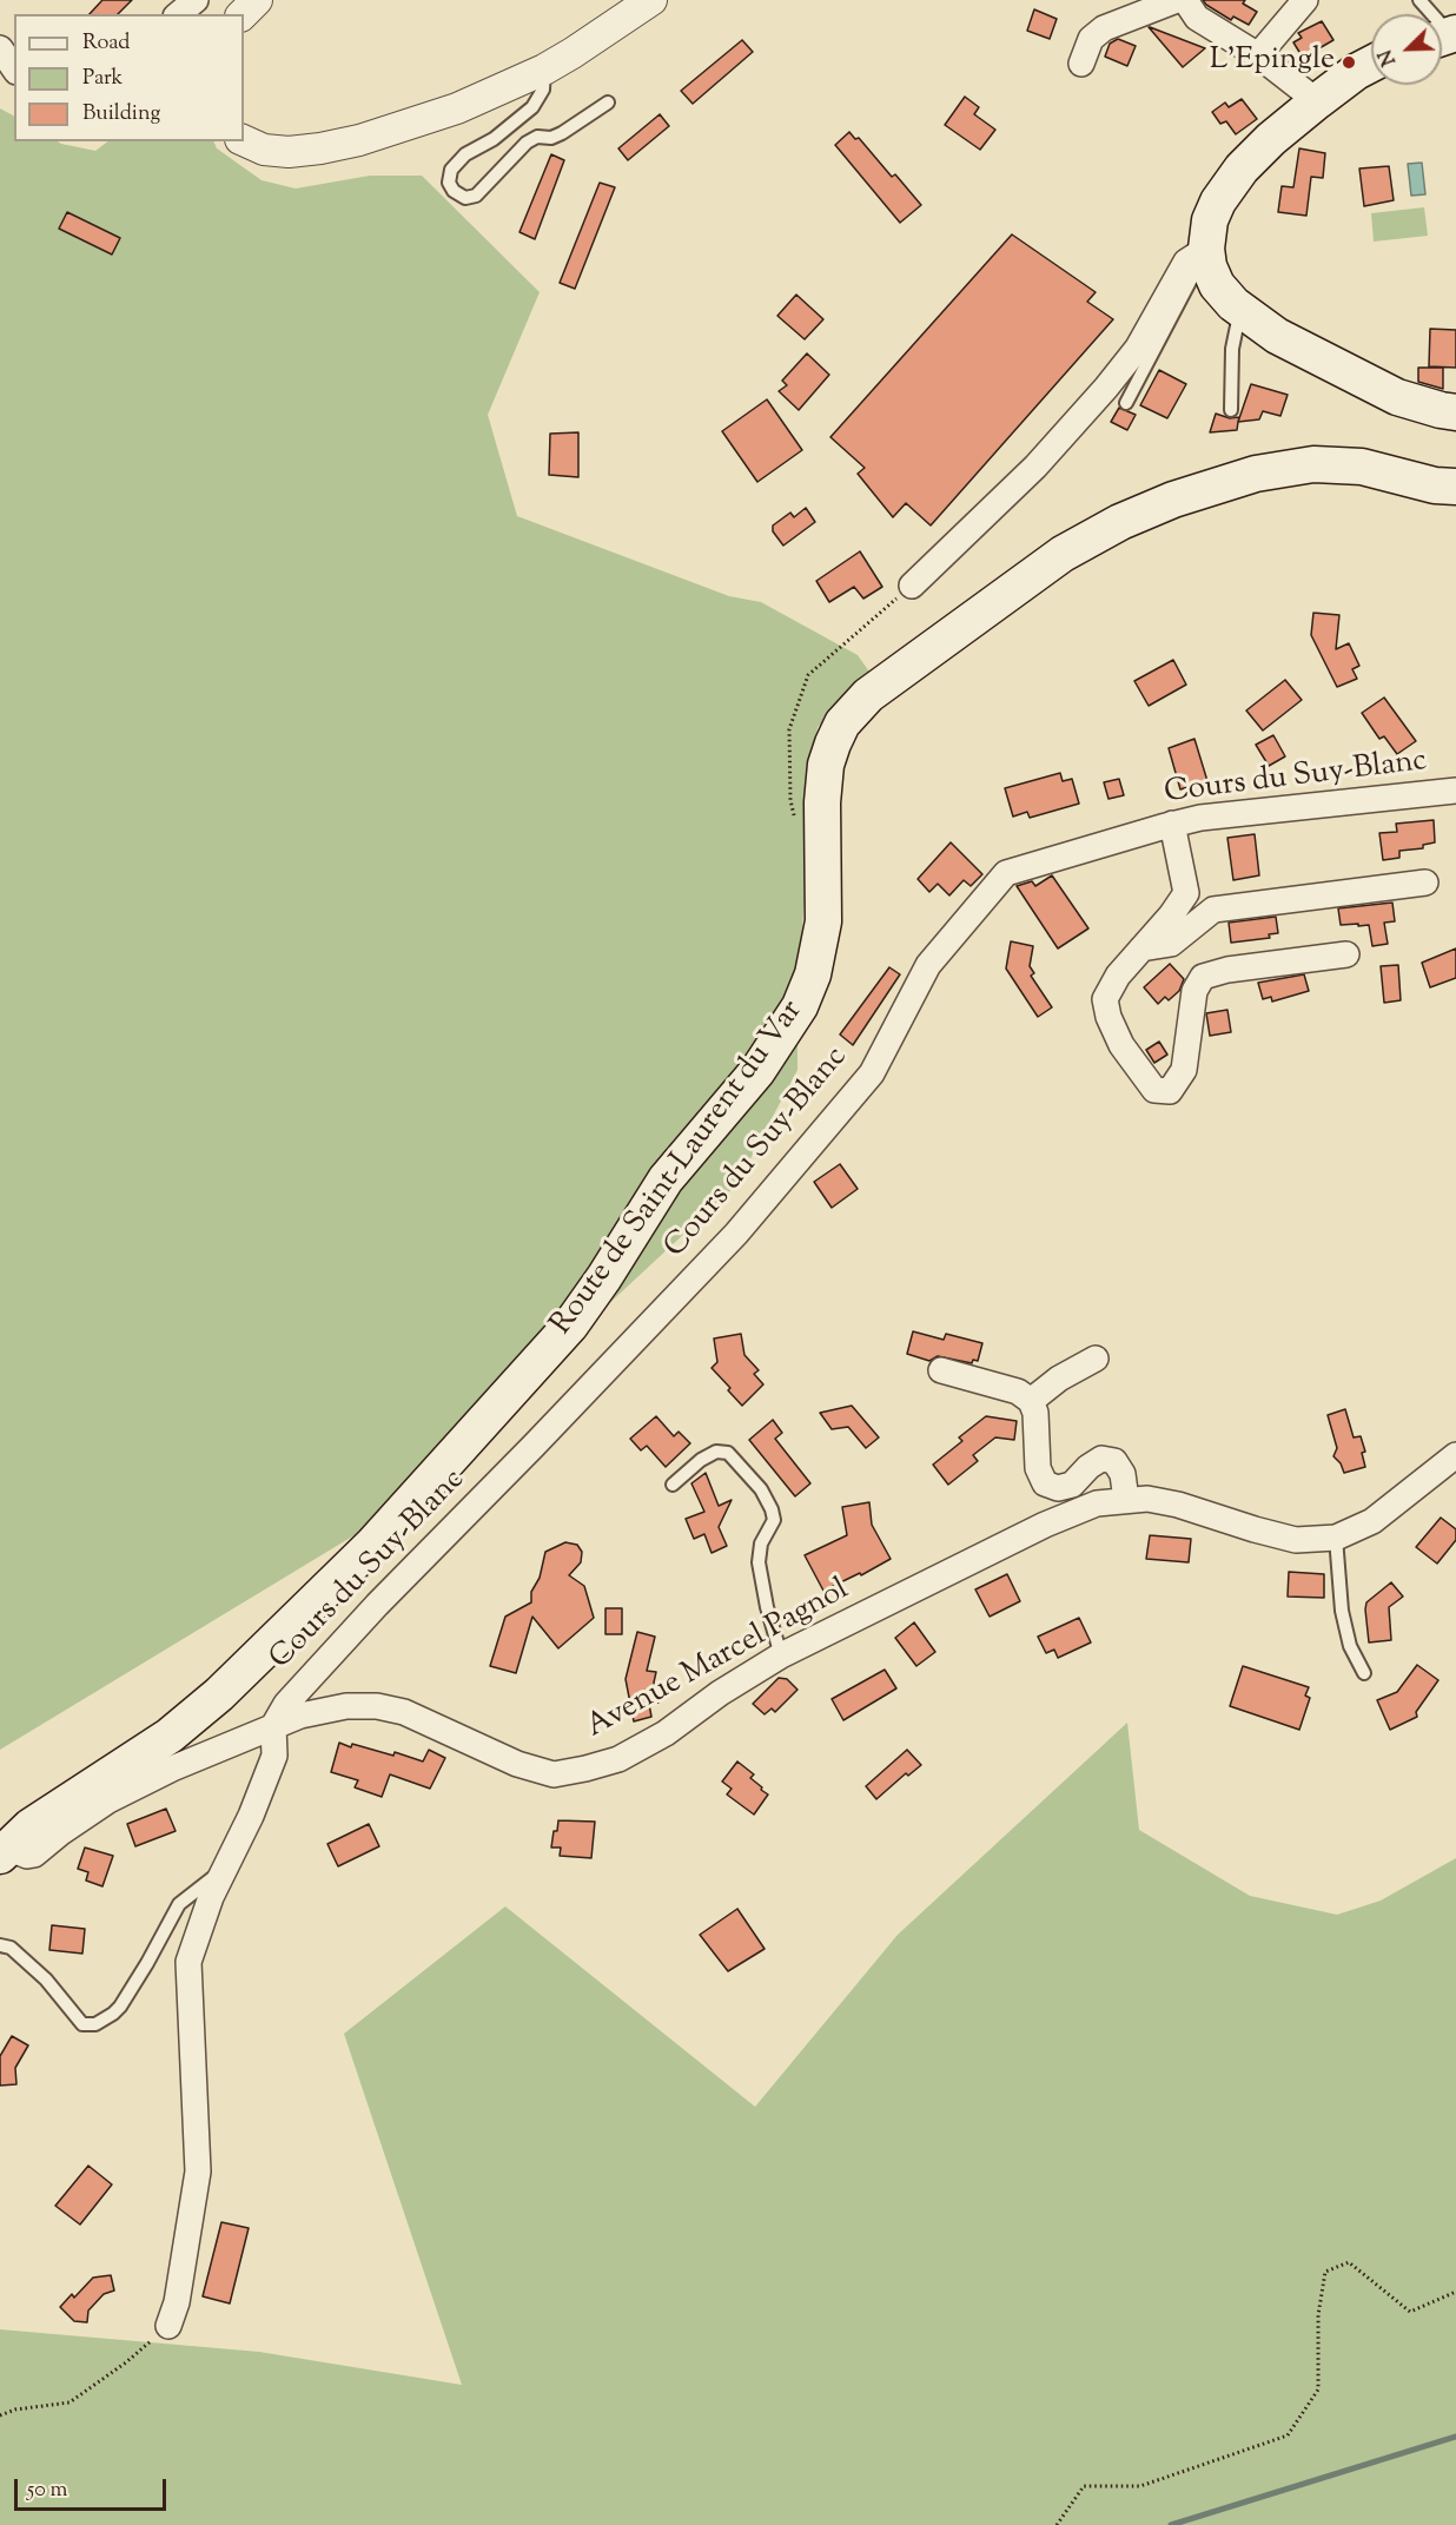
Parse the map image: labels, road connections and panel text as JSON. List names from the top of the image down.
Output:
{
  "streets": {
    "main road": ["Route de Saint-Laurent du Var"],
    "street": ["Cours du Suy-Blanc", "Avenue Marcel Pagnol"]
  },
  "crossings": [
    ["Cours du Suy-Blanc", "Avenue Marcel Pagnol"],
    ["Route de Saint-Laurent du Var", "Avenue Marcel Pagnol"]
  ],
  "places": ["L'Epingle"],
  "legend": ["Road", "Park", "Building"],
  "scale_bar": "50 m",
  "north": "bottom left"
}
